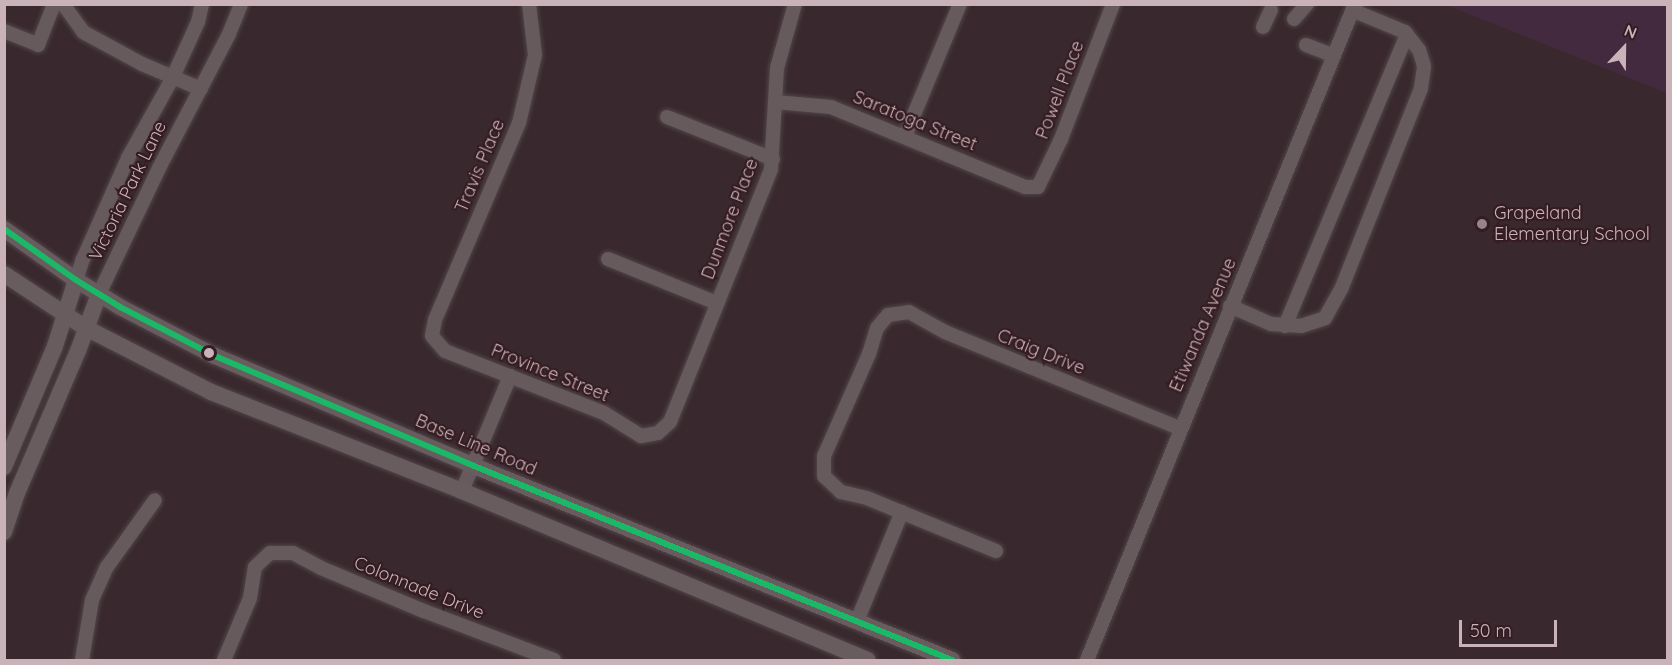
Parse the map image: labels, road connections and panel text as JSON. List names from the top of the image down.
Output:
{
  "streets": {
    "main road": ["Victoria Park Lane", "Base Line Road"],
    "street": [
      "Powell Place",
      "Saratoga Street",
      "Travis Place",
      "Dunmore Place",
      "Etiwanda Avenue",
      "Craig Drive",
      "Province Street",
      "Colonnade Drive"
    ]
  },
  "crossings": [
    ["Powell Place", "Saratoga Street"],
    ["Saratoga Street", "Dunmore Place"],
    ["Travis Place", "Province Street"],
    ["Victoria Park Lane", "Base Line Road"],
    ["Dunmore Place", "Province Street"],
    ["Etiwanda Avenue", "Craig Drive"]
  ],
  "places": ["Grapeland Elementary School"],
  "scale_bar": "50 m",
  "north": "top"
}
